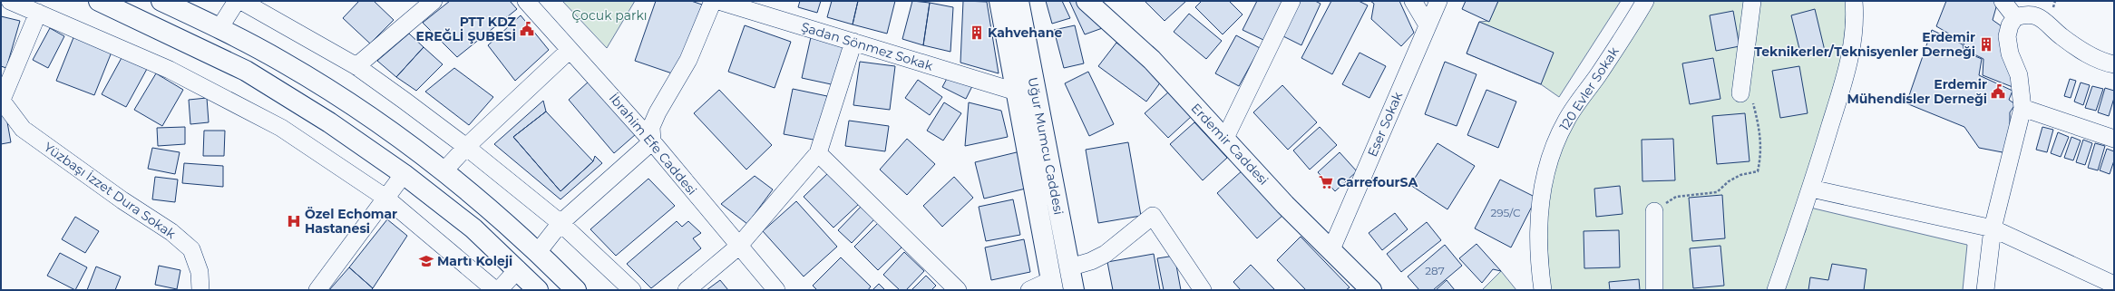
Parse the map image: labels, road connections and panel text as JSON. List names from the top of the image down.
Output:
{
  "streets": {
    "main road": ["Erdemir Caddesi", "Uğur Mumcu Caddesi"],
    "street": [
      "Şadan Sönmez Sokak",
      "120 Evler Sokak",
      "Eser Sokak",
      "İbrahim Efe Caddesi",
      "Yüzbaşı İzzet Dura Sokak"
    ]
  },
  "crossings": [
    ["Şadan Sönmez Sokak", "Uğur Mumcu Caddesi"],
    ["Eser Sokak", "Erdemir Caddesi"]
  ],
  "parks": ["Çocuk parkı"],
  "places": {
    "public building": ["PTT KDZ EREĞLİ ŞUBESİ", "Erdemir Mühendisler Derneği"],
    "building": ["Kahvehane", "Erdemir Teknikerler/Teknisyenler Derneği"],
    "supermarket": ["CarrefourSA"],
    "hospital": ["Özel Echomar Hastanesi"],
    "school or university": ["Martı Koleji"]
  },
  "house_numbers": ["295/C", "287"]
}
